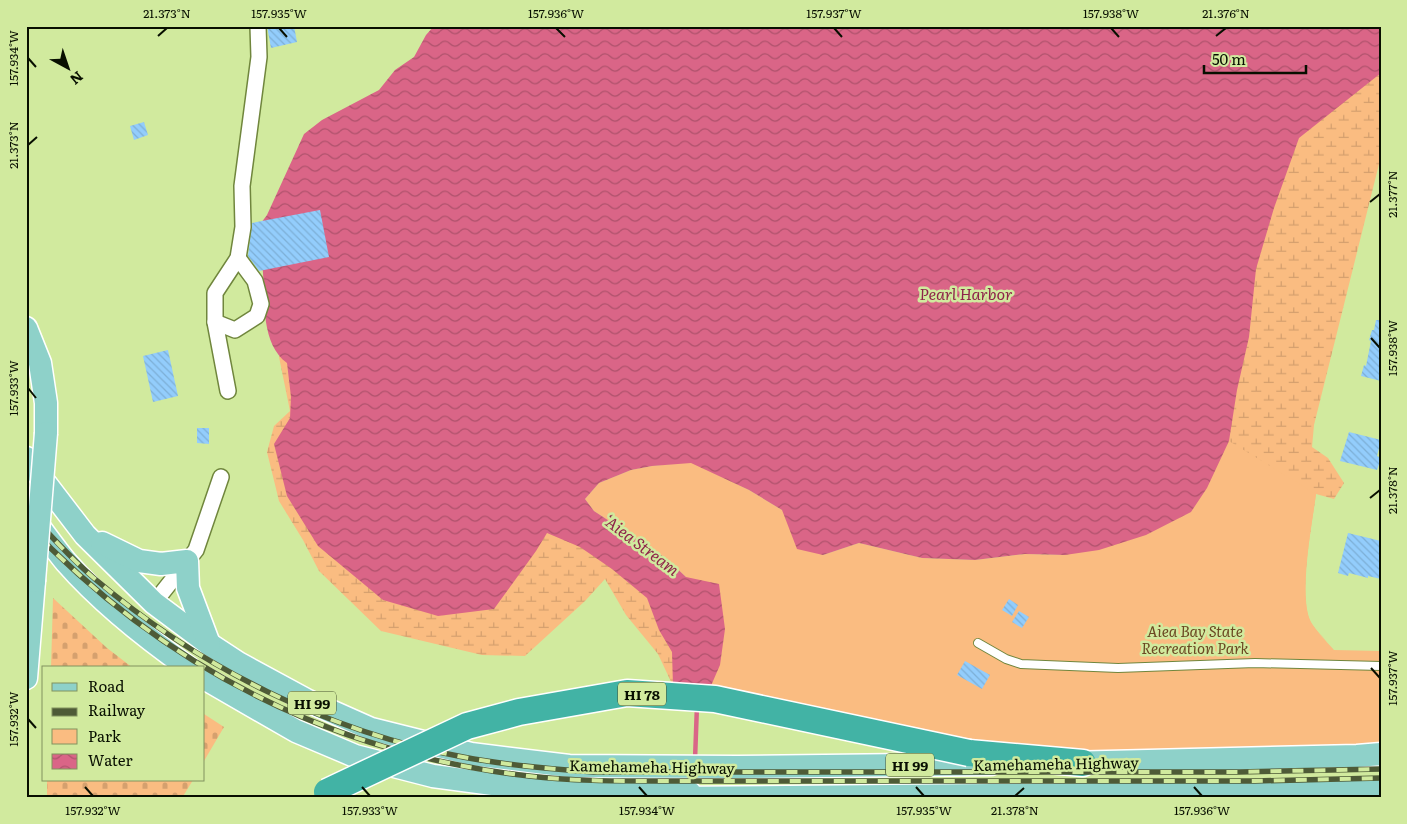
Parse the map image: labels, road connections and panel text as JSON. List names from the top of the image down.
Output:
{
  "streets": {
    "highway": ["HI 78"],
    "main road": ["HI 99", "Kamehameha Highway"]
  },
  "crossings": [
    ["HI 78", "Kamehameha Highway"]
  ],
  "water": ["Pearl Harbor", "ʻAiea Stream"],
  "parks": ["Aiea Bay State Recreation Park"],
  "legend": [
    "Road",
    "Railway",
    "Park",
    "Water"
  ],
  "scale_bar": "50 m",
  "north": "bottom right",
  "coordinates": [
    "21.373°N",
    "157.935°W",
    "157.936°W",
    "157.937°W",
    "157.938°W",
    "21.376°N",
    "157.934°W",
    "21.377°N",
    "157.933°W",
    "21.378°N",
    "157.932°W"
  ]
}
